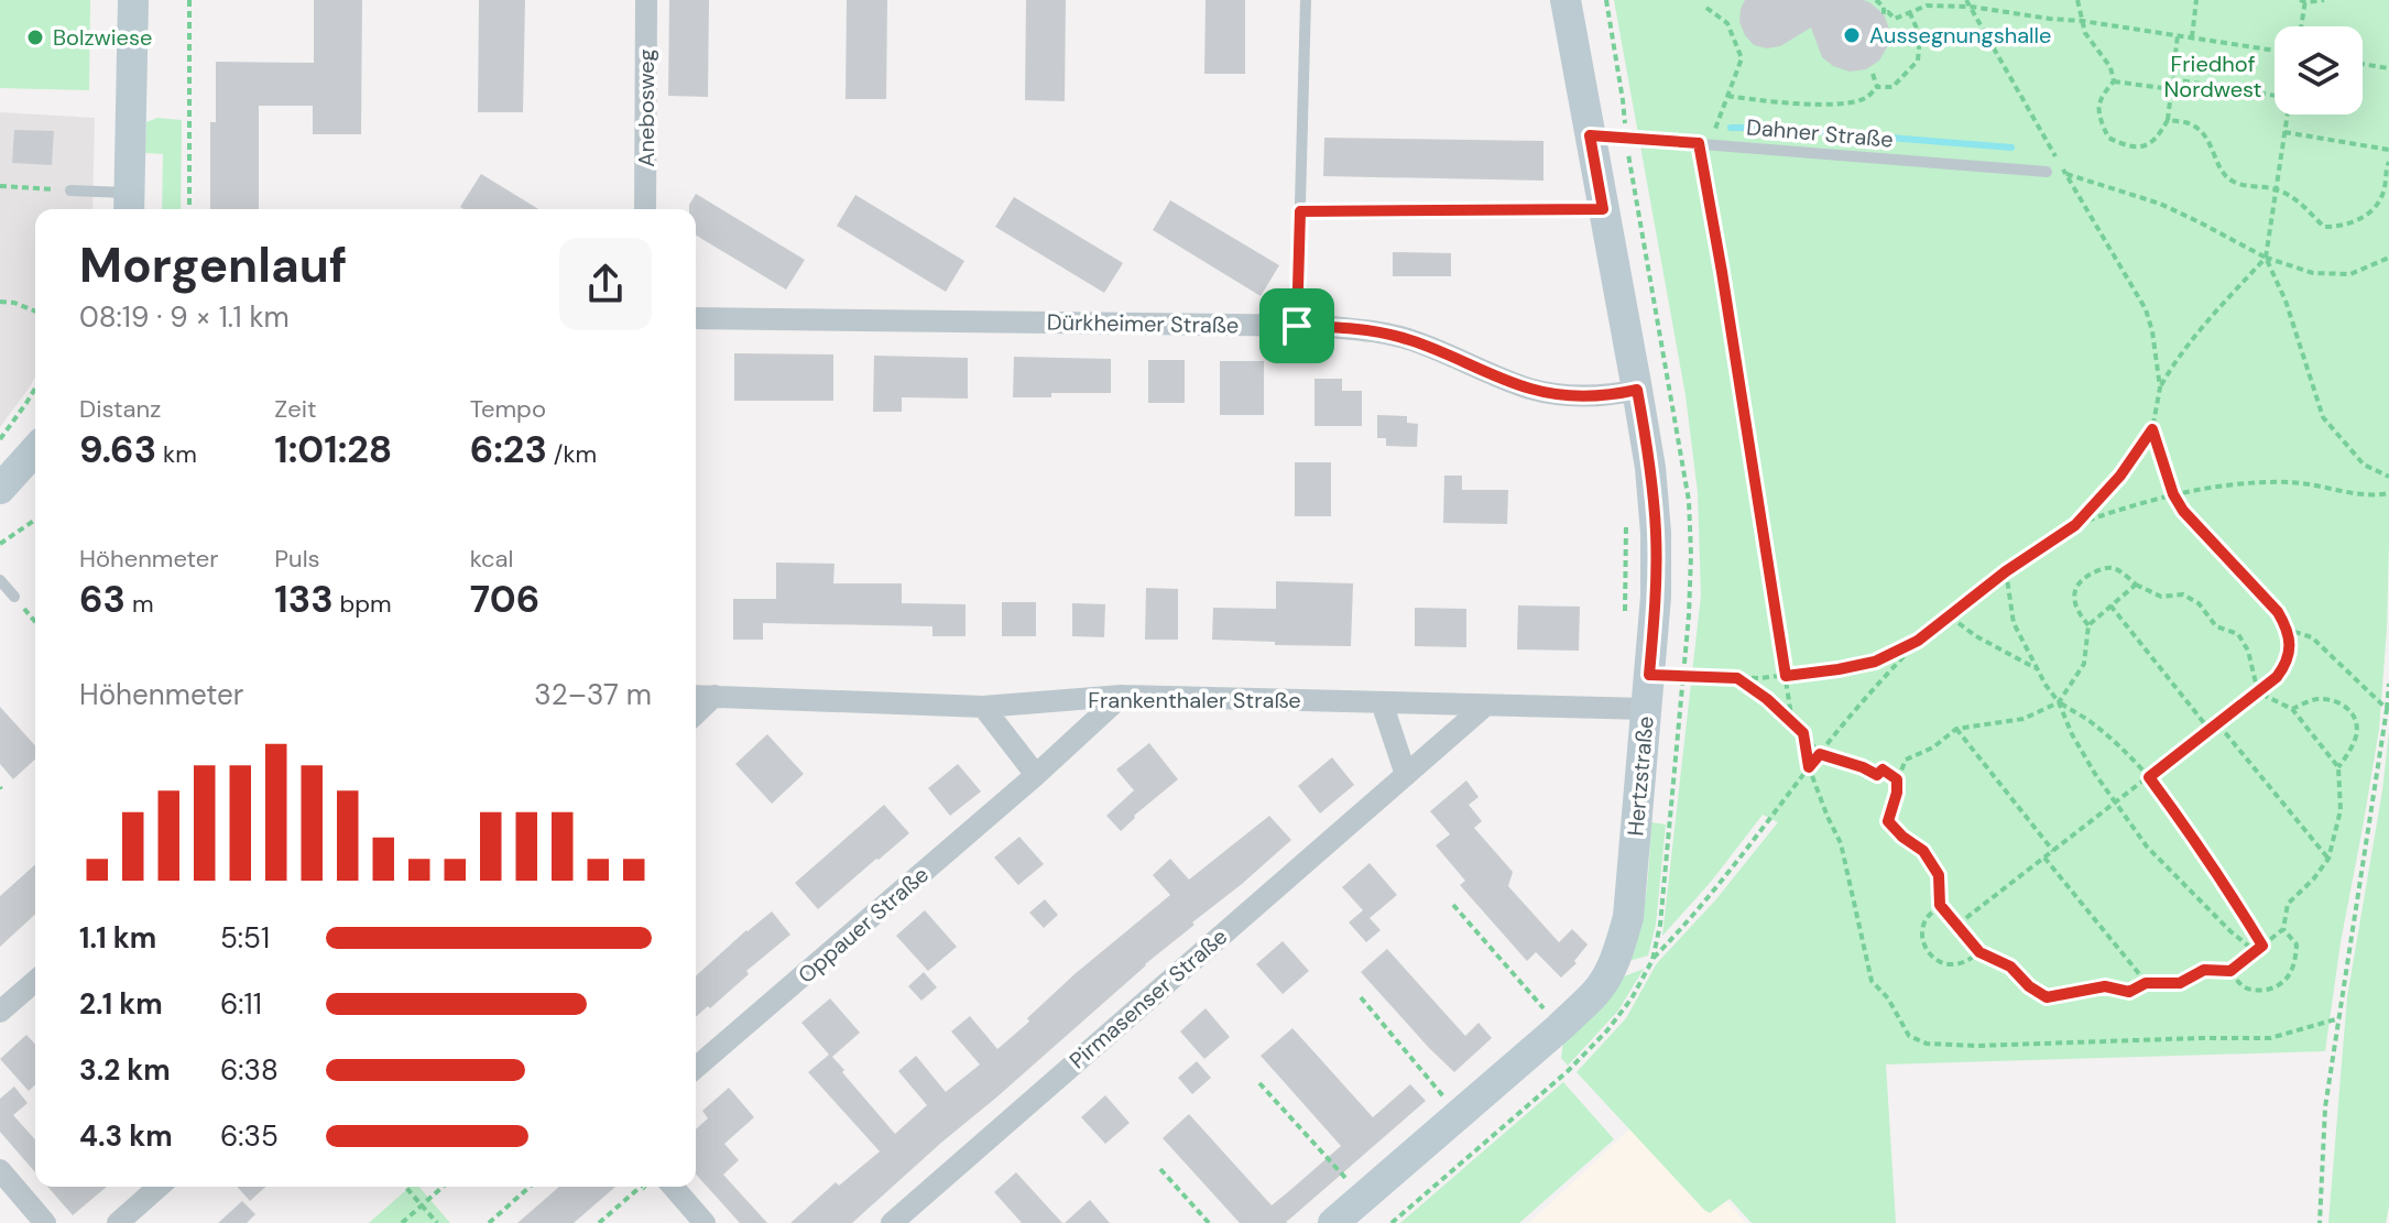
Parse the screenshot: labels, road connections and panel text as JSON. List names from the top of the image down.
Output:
{
  "streets": {
    "main road": ["Hertzstraße"],
    "street": [
      "Anebosweg",
      "Dürkheimer Straße",
      "Frankenthaler Straße",
      "Oppauer Straße",
      "Pirmasenser Straße"
    ],
    "lane": ["Dahner Straße"]
  },
  "crossings": [
    ["Dahner Straße", "Hertzstraße"],
    ["Dürkheimer Straße", "Hertzstraße"],
    ["Frankenthaler Straße", "Hertzstraße"],
    ["Frankenthaler Straße", "Oppauer Straße"],
    ["Frankenthaler Straße", "Pirmasenser Straße"]
  ],
  "parks": ["Friedhof Nordwest"],
  "places": ["Aussegnungshalle", "Bolzwiese"],
  "page": {
    "heading": ["Morgenlauf", "08:19 · 9 × 1.1 km"],
    "stats": [
      ["Distanz", "9.63 km"],
      ["Zeit", "1:01:28"],
      ["Tempo", "6:23 /km"],
      ["Höhenmeter", "63 m"],
      ["Puls", "133 bpm"],
      ["kcal", "706"]
    ],
    "chart": ["Höhenmeter", "32–37 m"],
    "list": [
      {
        "name": "1.1 km",
        "note": "5:51"
      },
      {
        "name": "2.1 km",
        "note": "6:11"
      },
      {
        "name": "3.2 km",
        "note": "6:38"
      },
      {
        "name": "4.3 km",
        "note": "6:35"
      }
    ]
  }
}
